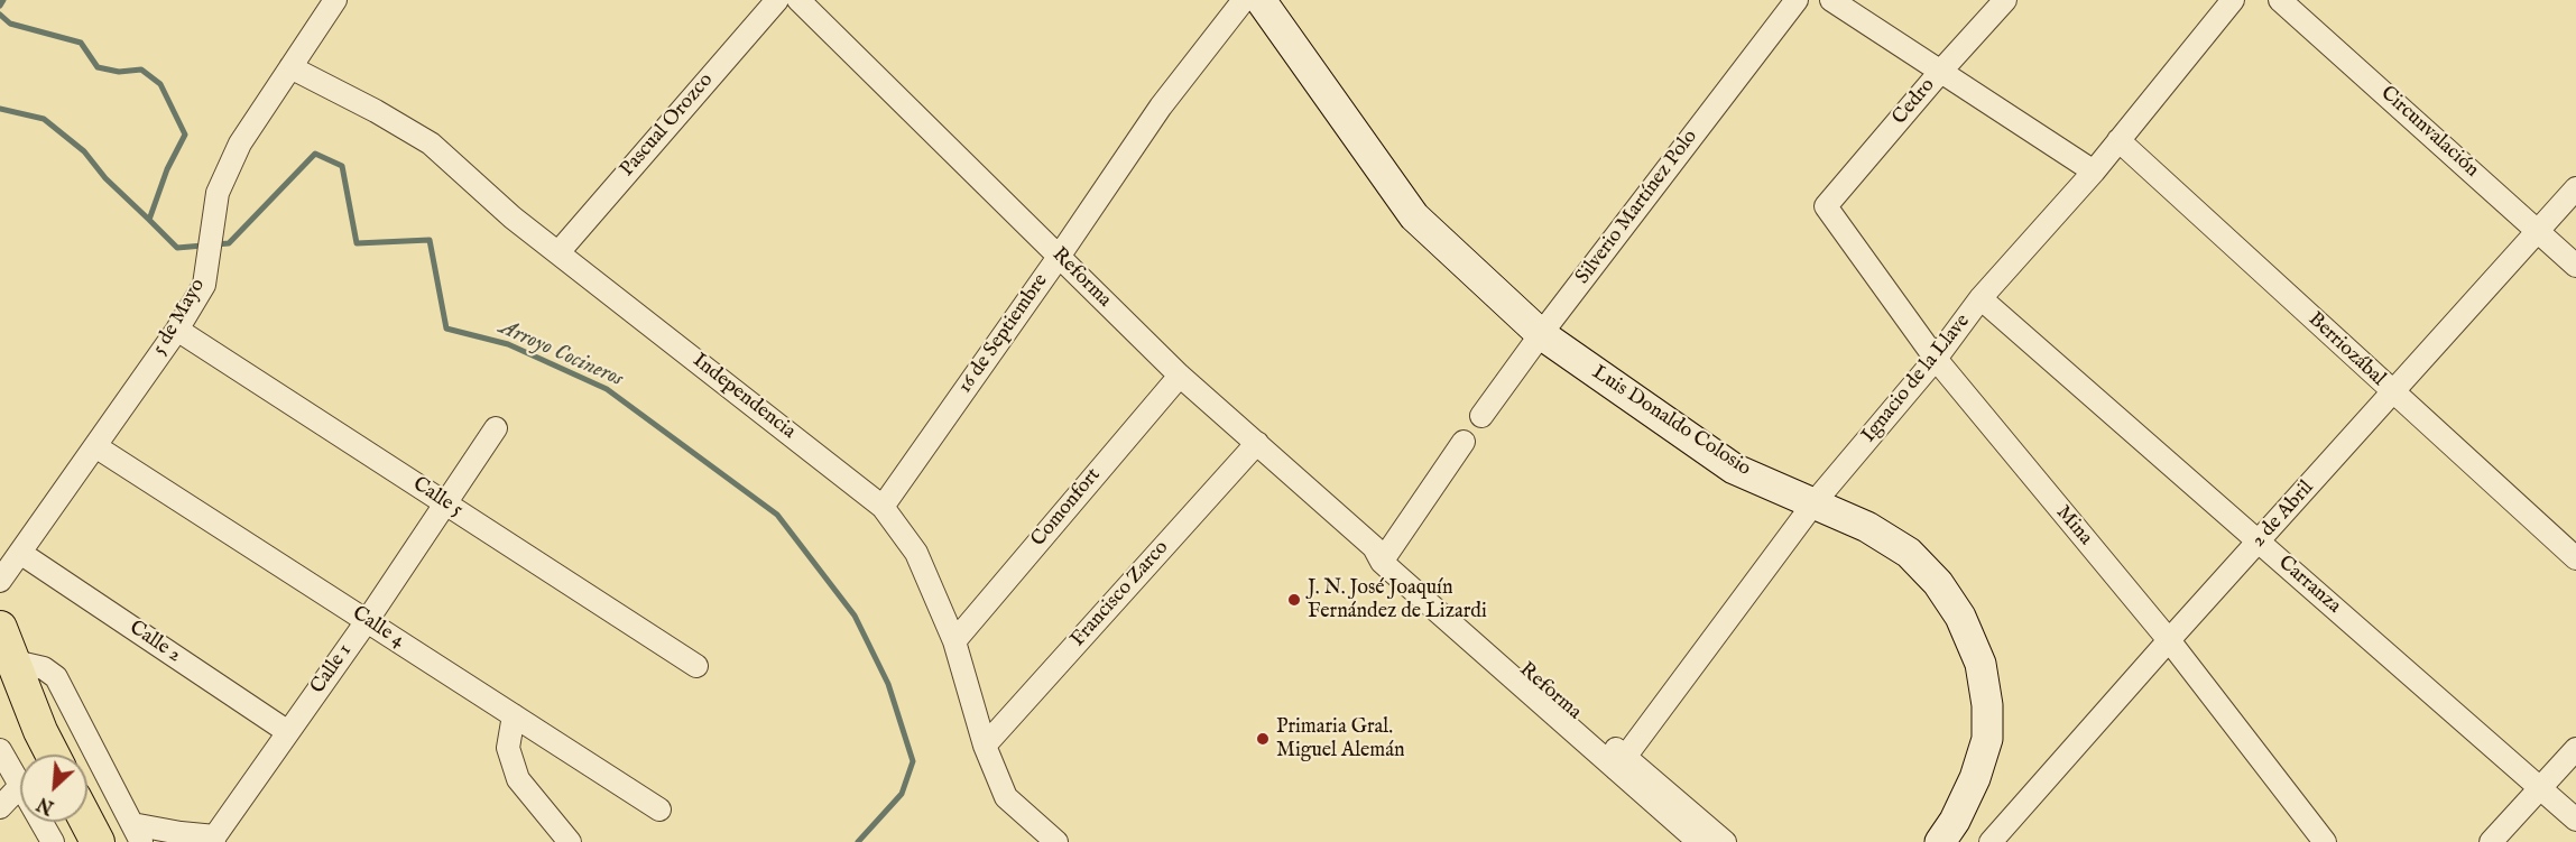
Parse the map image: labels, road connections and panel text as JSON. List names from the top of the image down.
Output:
{
  "streets": {
    "main road": ["Luis Donaldo Colosio"],
    "street": [
      "Cedro",
      "Pascual Orozco",
      "Circunvalación",
      "Silverio Martínez Polo",
      "Reforma",
      "5 de Mayo",
      "16 de Septiembre",
      "Berriozábal",
      "Ignacio de la Llave",
      "Independencia",
      "Calle 5",
      "Comonfort",
      "2 de Abril",
      "Mina",
      "Carranza",
      "Francisco Zarco",
      "Calle 4",
      "Calle 2",
      "Calle 1"
    ]
  },
  "crossings": [
    ["Cedro", "Mina"],
    ["Pascual Orozco", "Independencia"],
    ["Circunvalación", "2 de Abril"],
    ["Silverio Martínez Polo", "Luis Donaldo Colosio"],
    ["Reforma", "16 de Septiembre"],
    ["Reforma", "Ignacio de la Llave"],
    ["Reforma", "Comonfort"],
    ["Reforma", "Francisco Zarco"],
    ["5 de Mayo", "Independencia"],
    ["5 de Mayo", "Calle 5"],
    ["5 de Mayo", "Calle 4"],
    ["5 de Mayo", "Calle 2"],
    ["16 de Septiembre", "Independencia"],
    ["Berriozábal", "Ignacio de la Llave"],
    ["Berriozábal", "2 de Abril"],
    ["Ignacio de la Llave", "Luis Donaldo Colosio"],
    ["Ignacio de la Llave", "Mina"],
    ["Ignacio de la Llave", "Carranza"],
    ["Independencia", "Comonfort"],
    ["Independencia", "Francisco Zarco"],
    ["Calle 5", "Calle 1"],
    ["2 de Abril", "Mina"],
    ["2 de Abril", "Carranza"],
    ["Calle 4", "Calle 1"],
    ["Calle 2", "Calle 1"]
  ],
  "water": ["Arroyo Cocineros"],
  "places": ["J. N. José Joaquín Fernández de Lizardi", "Primaria Gral. Miguel Alemán"],
  "north": "bottom left"
}
